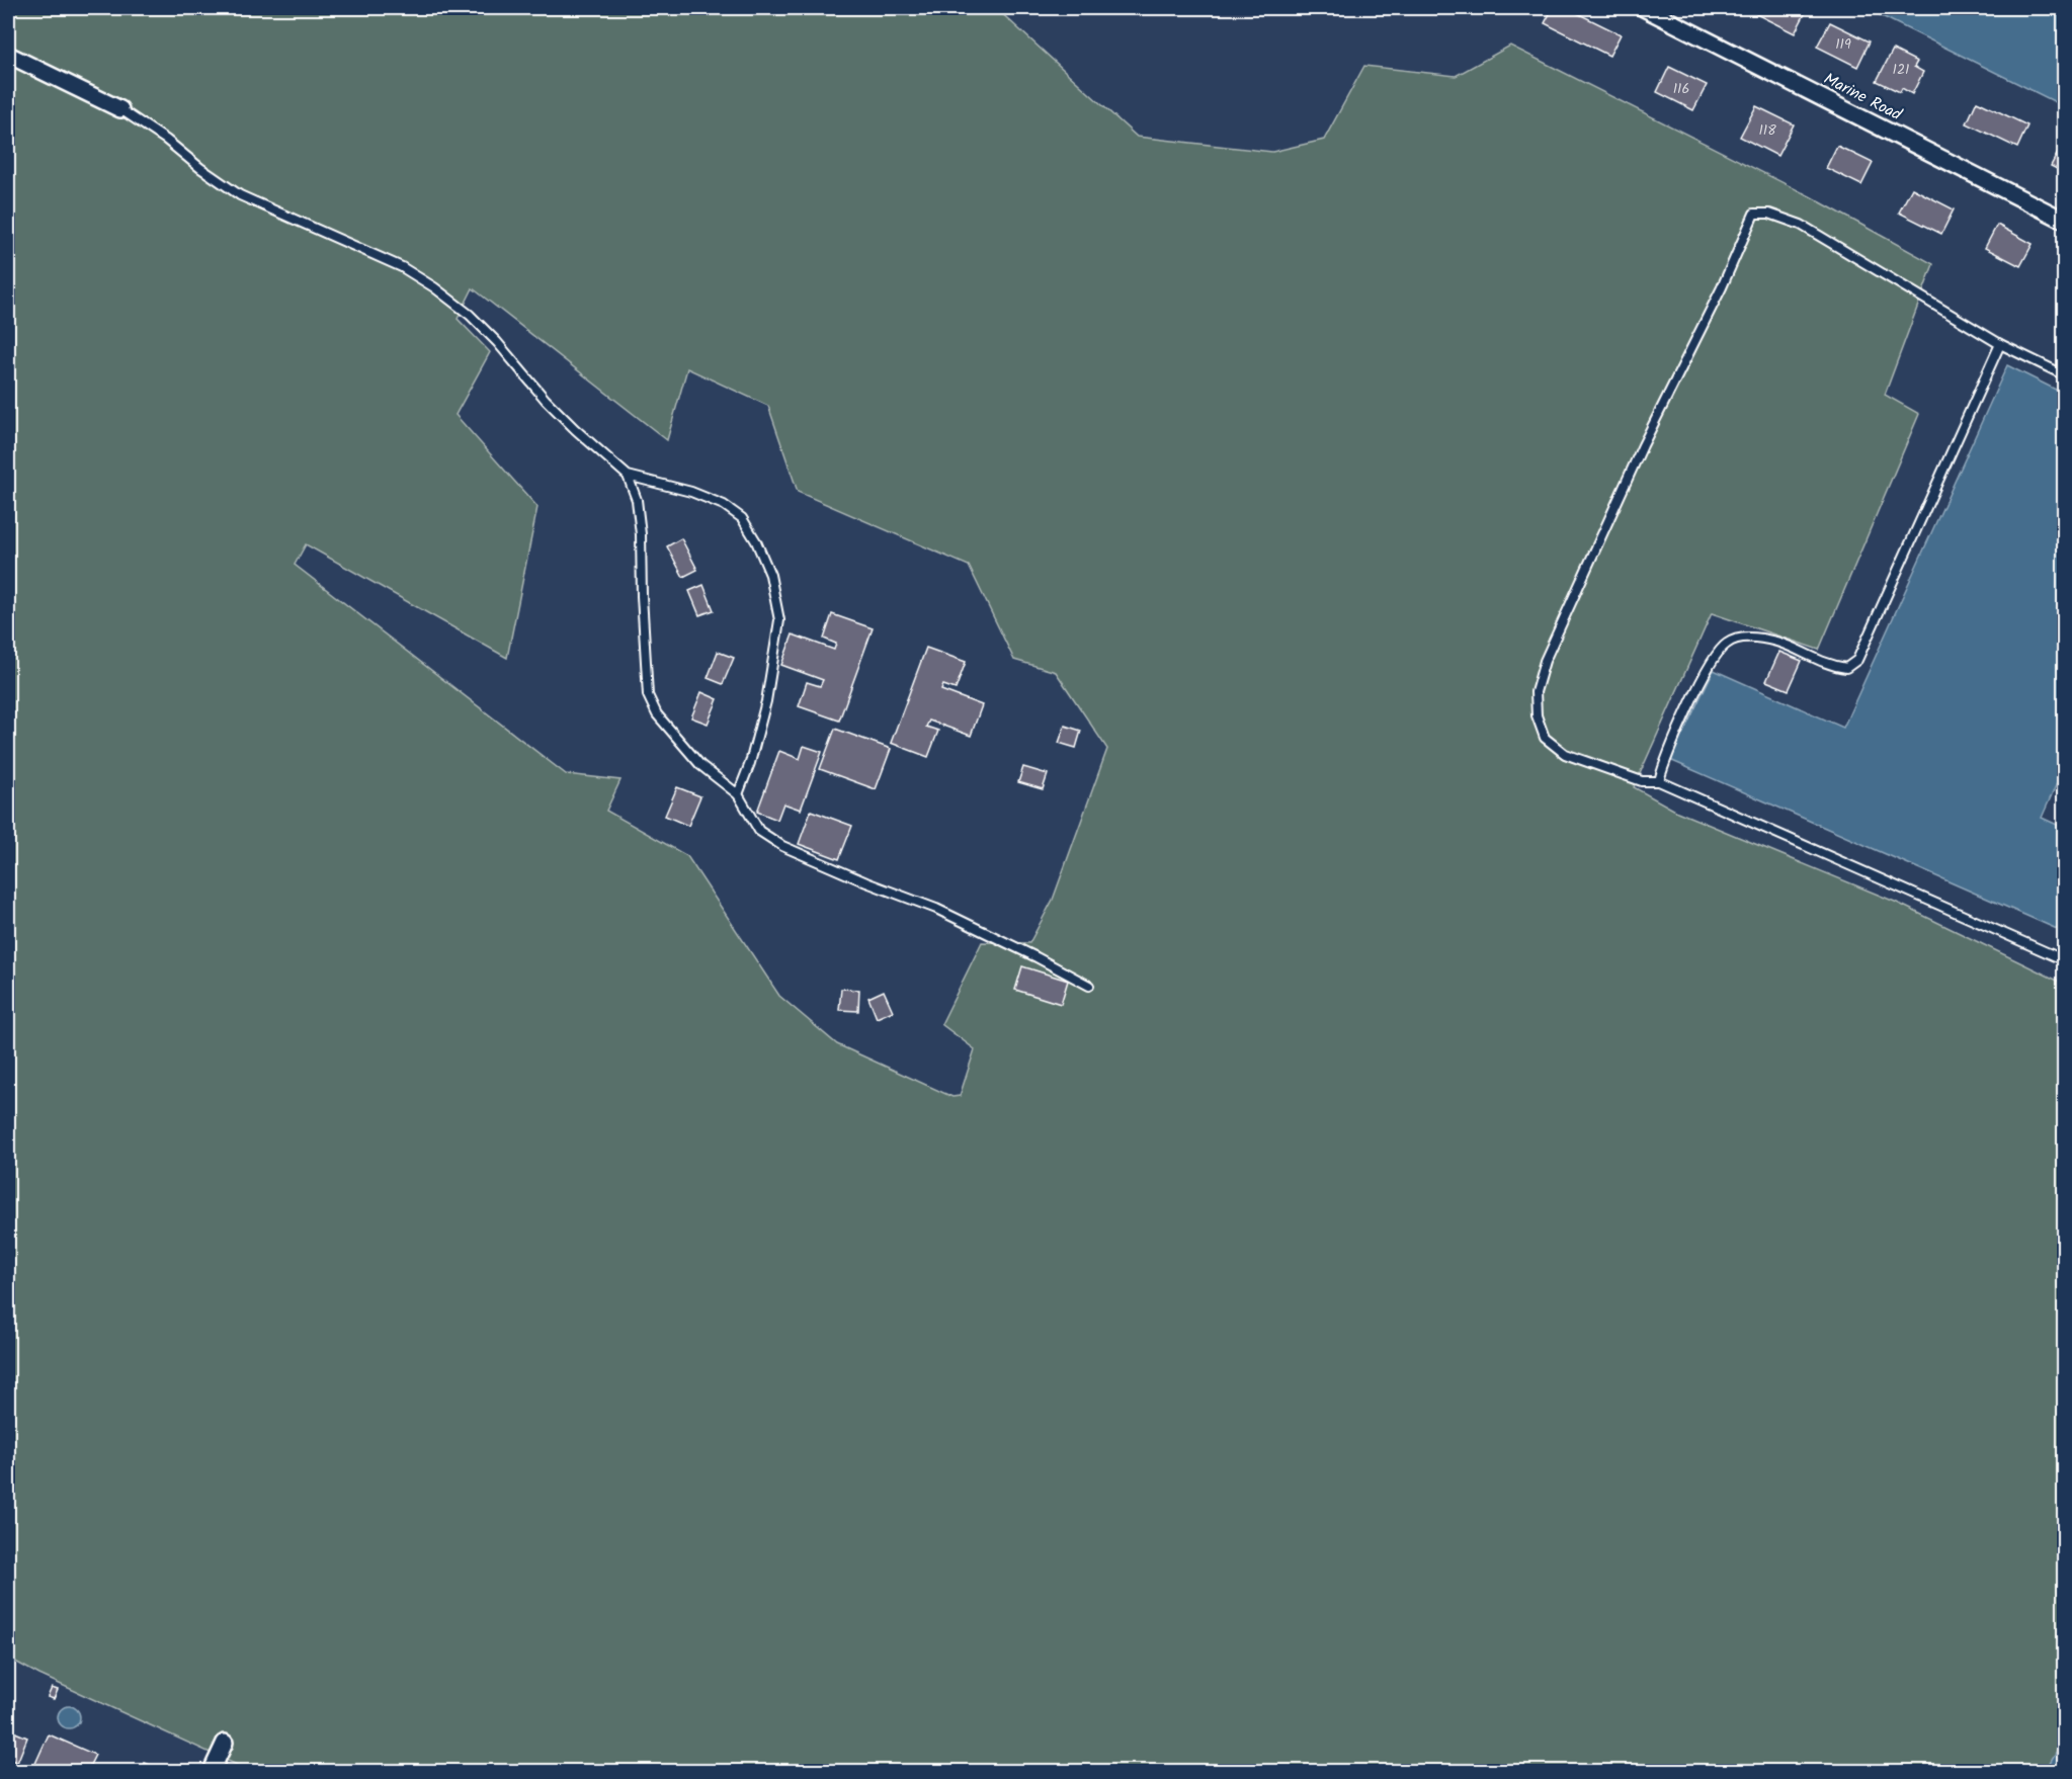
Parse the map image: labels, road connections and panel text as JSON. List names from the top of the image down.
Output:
{
  "streets": {
    "street": ["Marine Road"]
  },
  "house_numbers": [
    "119",
    "121",
    "116",
    "118"
  ]
}
